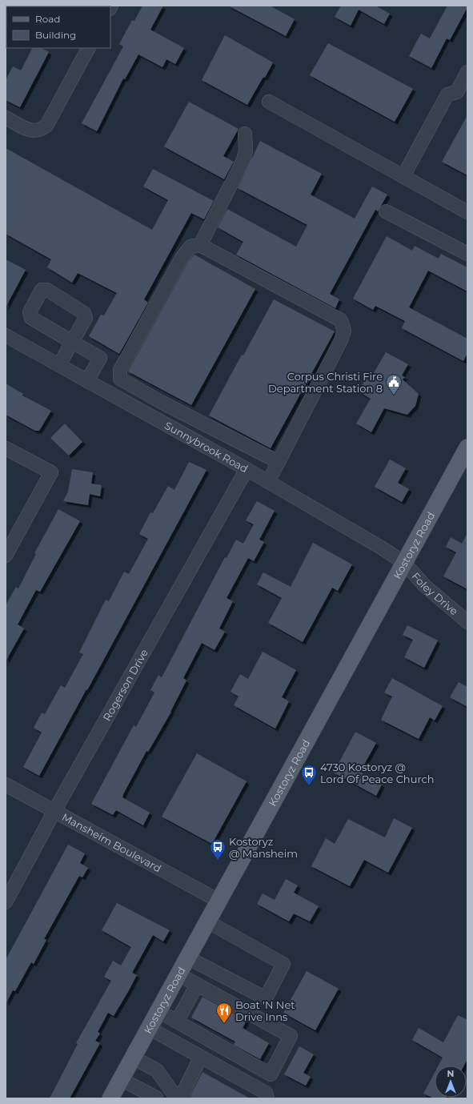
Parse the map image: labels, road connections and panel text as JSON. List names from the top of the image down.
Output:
{
  "streets": {
    "main road": ["Kostoryz Road"],
    "street": [
      "Sunnybrook Road",
      "Foley Drive",
      "Rogerson Drive",
      "Mansheim Boulevard"
    ]
  },
  "crossings": [
    ["Sunnybrook Road", "Kostoryz Road"],
    ["Sunnybrook Road", "Foley Drive"],
    ["Sunnybrook Road", "Rogerson Drive"],
    ["Kostoryz Road", "Foley Drive"],
    ["Kostoryz Road", "Mansheim Boulevard"],
    ["Rogerson Drive", "Mansheim Boulevard"]
  ],
  "places": {
    "public building": ["Corpus Christi Fire Department Station 8"],
    "bus stop": ["4730 Kostoryz @ Lord Of Peace Church", "Kostoryz @ Mansheim"],
    "restaurant": ["Boat 'N Net Drive Inns"]
  },
  "legend": ["Road", "Building"],
  "north": "top"
}
